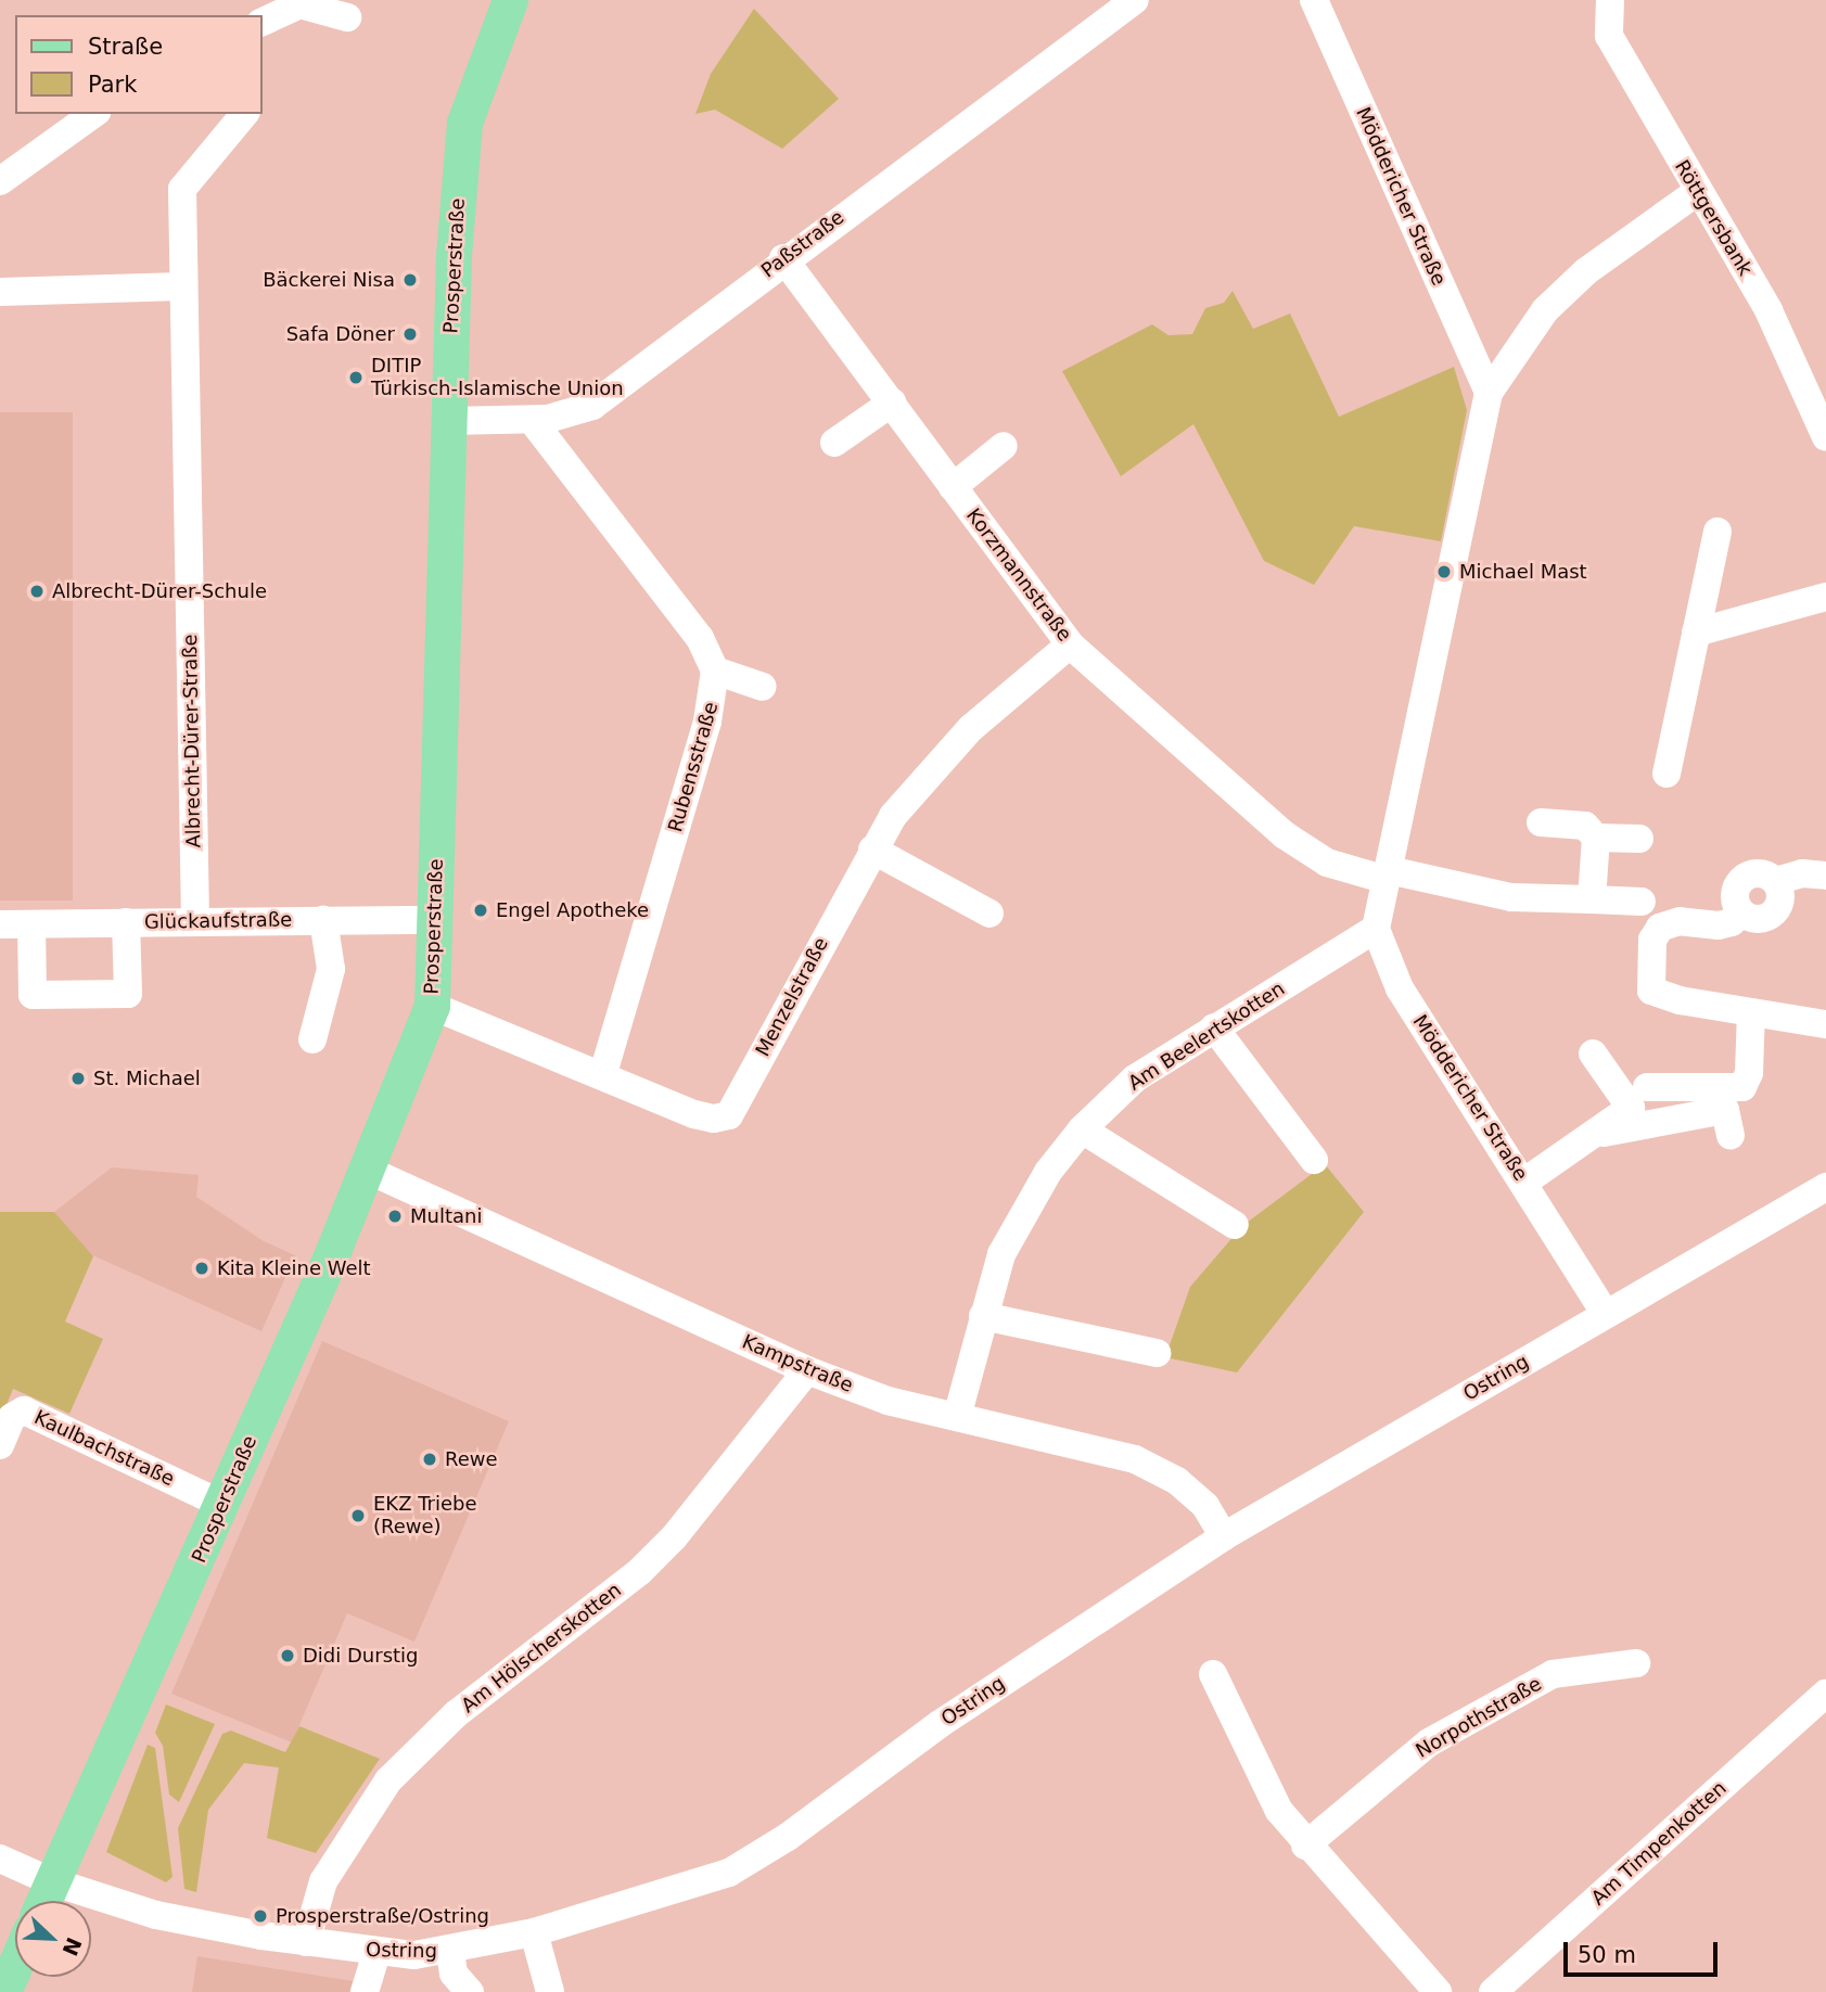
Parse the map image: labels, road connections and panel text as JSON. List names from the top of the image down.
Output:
{
  "streets": {
    "main road": ["Prosperstraße"],
    "street": [
      "Möddericher Straße",
      "Röttgersbank",
      "Paßstraße",
      "Korzmannstraße",
      "Albrecht-Dürer-Straße",
      "Rubensstraße",
      "Glückaufstraße",
      "Menzelstraße",
      "Am Beelertskotten",
      "Kampstraße",
      "Ostring",
      "Kaulbachstraße",
      "Am Hölscherskotten",
      "Norpothstraße",
      "Am Timpenkotten"
    ]
  },
  "crossings": [
    ["Möddericher Straße", "Am Beelertskotten"],
    ["Möddericher Straße", "Ostring"],
    ["Paßstraße", "Prosperstraße"],
    ["Paßstraße", "Korzmannstraße"],
    ["Prosperstraße", "Glückaufstraße"],
    ["Prosperstraße", "Menzelstraße"],
    ["Prosperstraße", "Kampstraße"],
    ["Prosperstraße", "Ostring"],
    ["Prosperstraße", "Kaulbachstraße"],
    ["Korzmannstraße", "Menzelstraße"],
    ["Albrecht-Dürer-Straße", "Glückaufstraße"],
    ["Rubensstraße", "Menzelstraße"],
    ["Am Beelertskotten", "Kampstraße"],
    ["Kampstraße", "Ostring"],
    ["Kampstraße", "Am Hölscherskotten"],
    ["Ostring", "Am Hölscherskotten"]
  ],
  "places": [
    "Bäckerei Nisa",
    "Safa Döner",
    "DITIP Türkisch-Islamische Union",
    "Michael Mast",
    "Albrecht-Dürer-Schule",
    "Engel Apotheke",
    "St. Michael",
    "Multani",
    "Kita Kleine Welt",
    "Rewe",
    "EKZ Triebe (Rewe)",
    "Didi Durstig",
    "Prosperstraße/Ostring"
  ],
  "legend": ["Straße", "Park"],
  "scale_bar": "50 m",
  "north": "bottom right"
}
